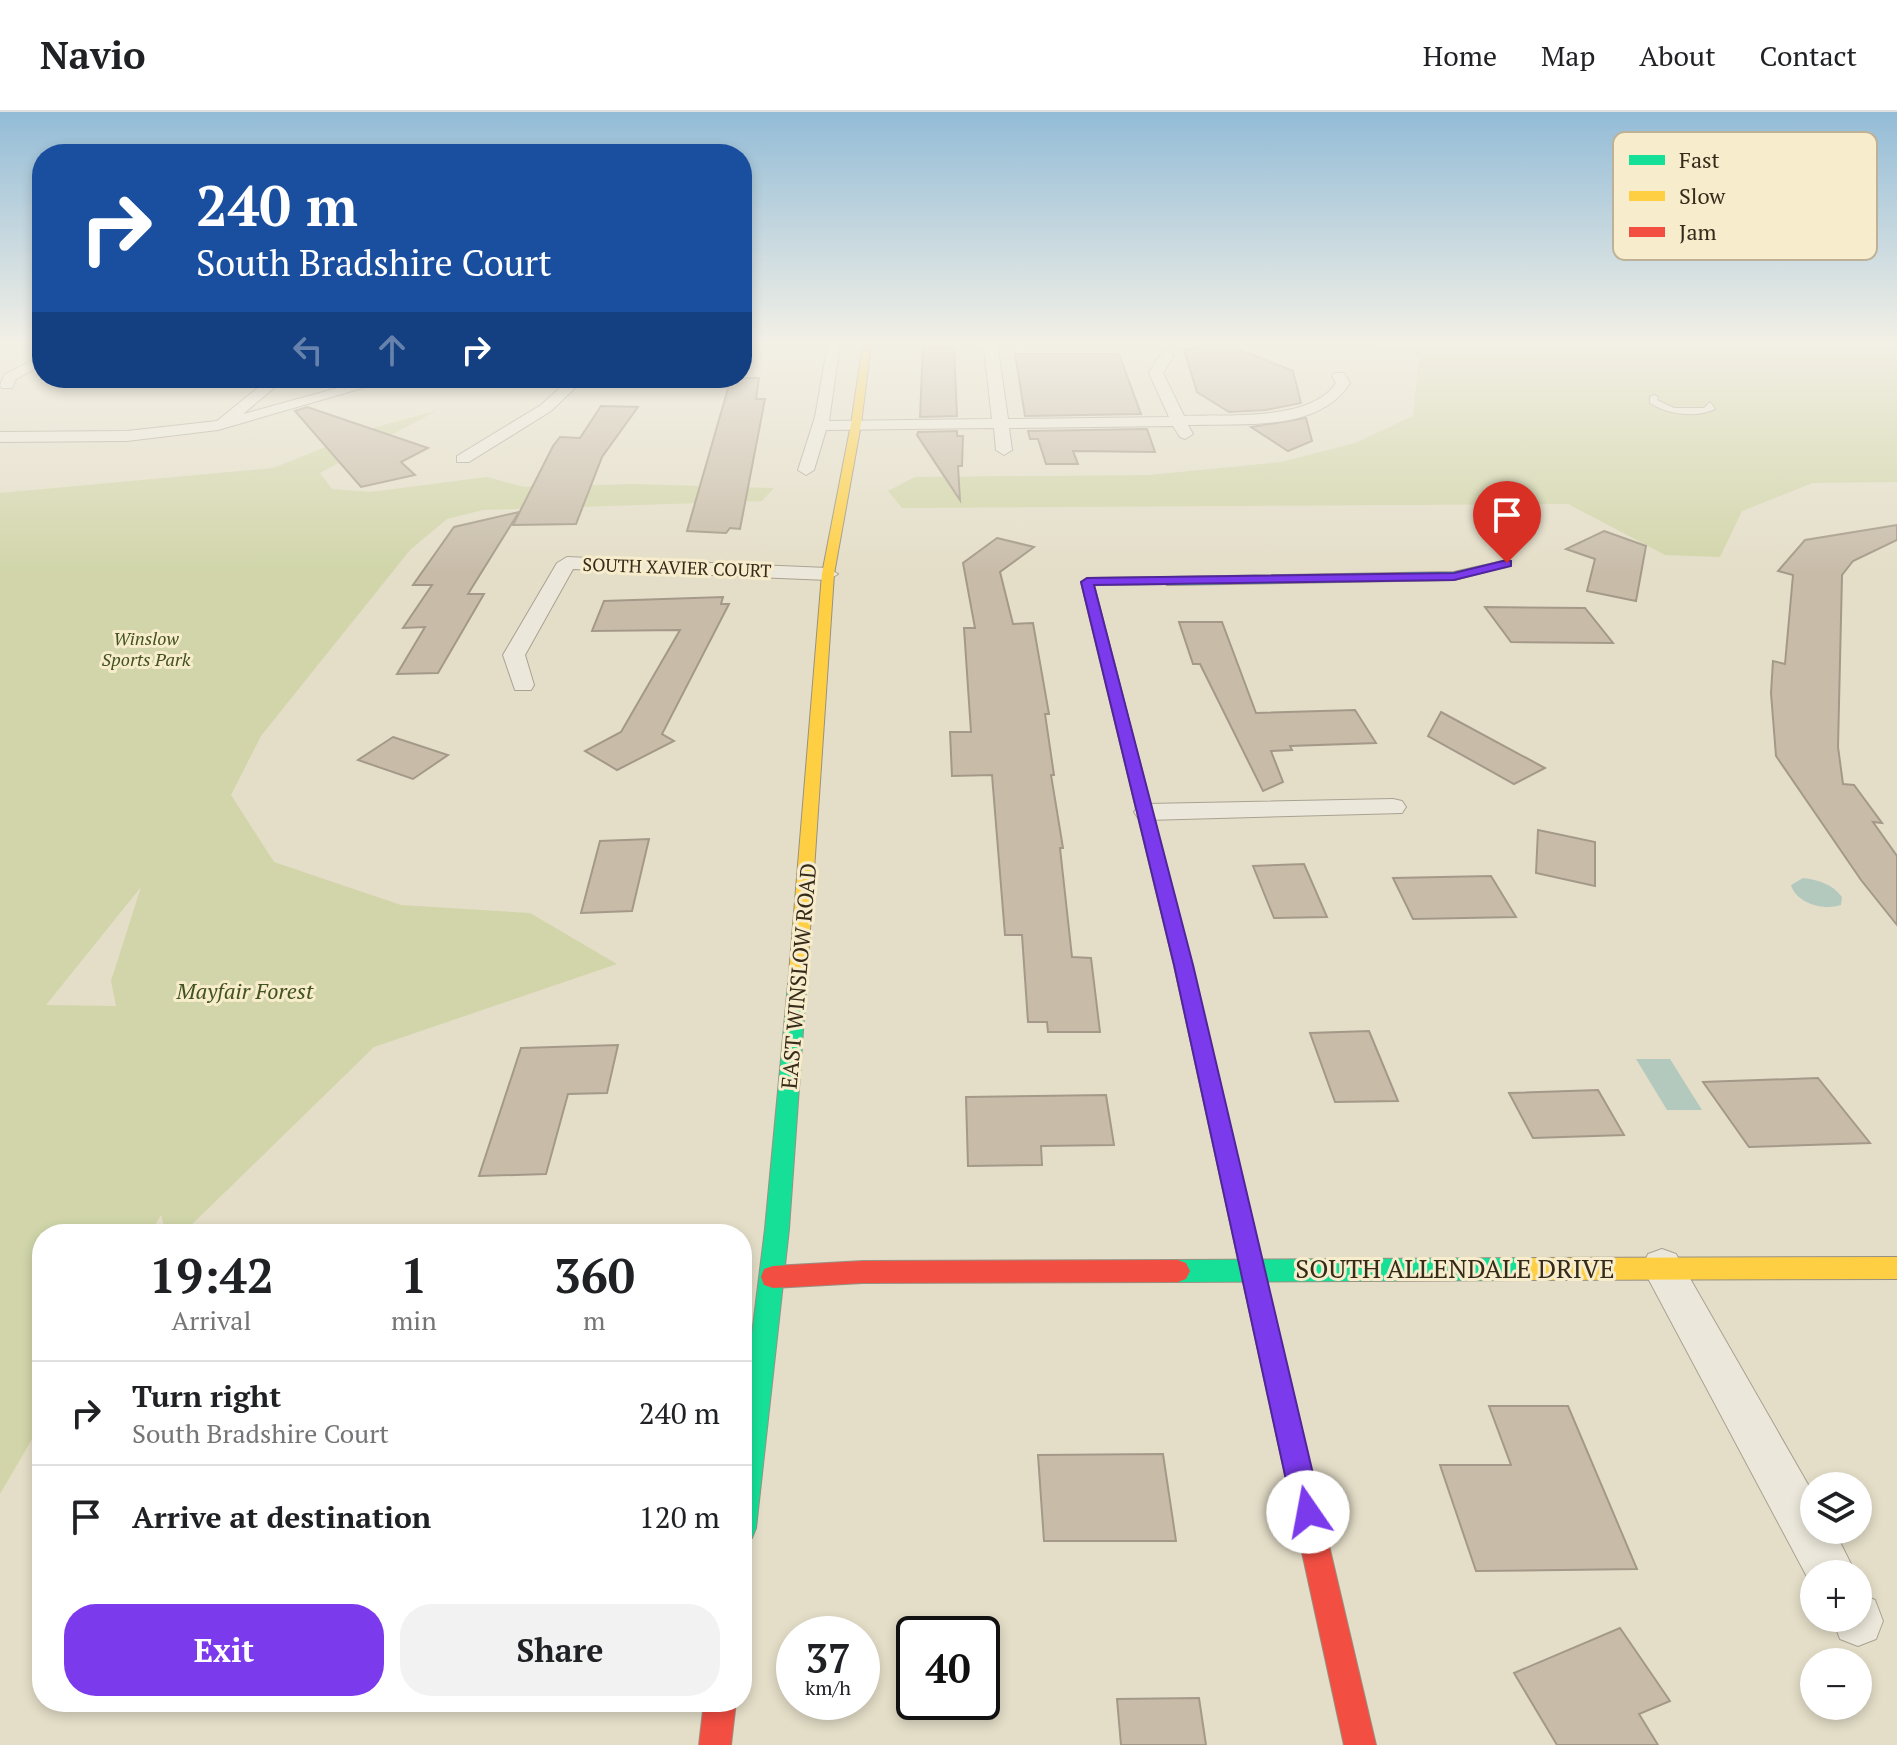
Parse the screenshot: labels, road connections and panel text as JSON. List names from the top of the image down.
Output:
{
  "streets": {
    "street": ["SOUTH XAVIER COURT", "EAST WINSLOW ROAD", "SOUTH ALLENDALE DRIVE"]
  },
  "crossings": [
    ["SOUTH XAVIER COURT", "EAST WINSLOW ROAD"],
    ["EAST WINSLOW ROAD", "SOUTH ALLENDALE DRIVE"]
  ],
  "parks": ["Winslow Sports Park", "Mayfair Forest"],
  "legend": ["Fast", "Slow", "Jam"],
  "page": {
    "header": "Navio",
    "nav": [
      "Home",
      "Map",
      "About",
      "Contact"
    ],
    "turn": ["240 m", "South Bradshire Court"],
    "eta": [
      "19:42",
      "Arrival",
      "1",
      "min",
      "360",
      "m"
    ],
    "list": [
      {
        "name": "Turn right",
        "note": "South Bradshire Court",
        "value": "240 m"
      },
      {
        "name": "Arrive at destination",
        "value": "120 m"
      }
    ],
    "map_buttons": ["+", "−"],
    "buttons": ["Exit", "Share"],
    "speed": "37 km/h",
    "limit": "40"
  }
}
